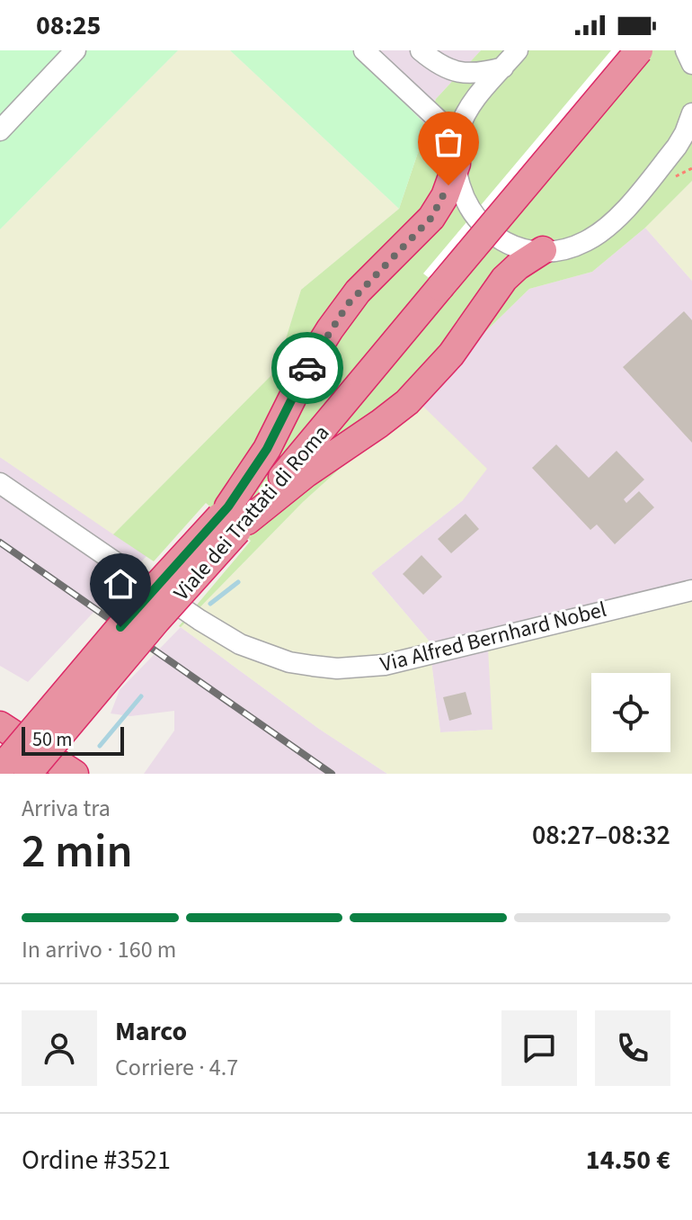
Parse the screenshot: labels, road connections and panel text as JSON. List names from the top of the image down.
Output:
{
  "streets": {
    "highway": ["Viale dei Trattati di Roma"],
    "street": ["Via Alfred Bernhard Nobel"]
  },
  "scale_bar": "50 m",
  "page": {
    "status": "08:25",
    "scale": "50 m",
    "heading": ["2 min", "Arriva tra", "08:27–08:32"],
    "panel": [
      "Marco",
      "Corriere · 4.7",
      "Ordine #3521",
      "14.50 €"
    ],
    "bar": "In arrivo · 160 m"
  }
}
